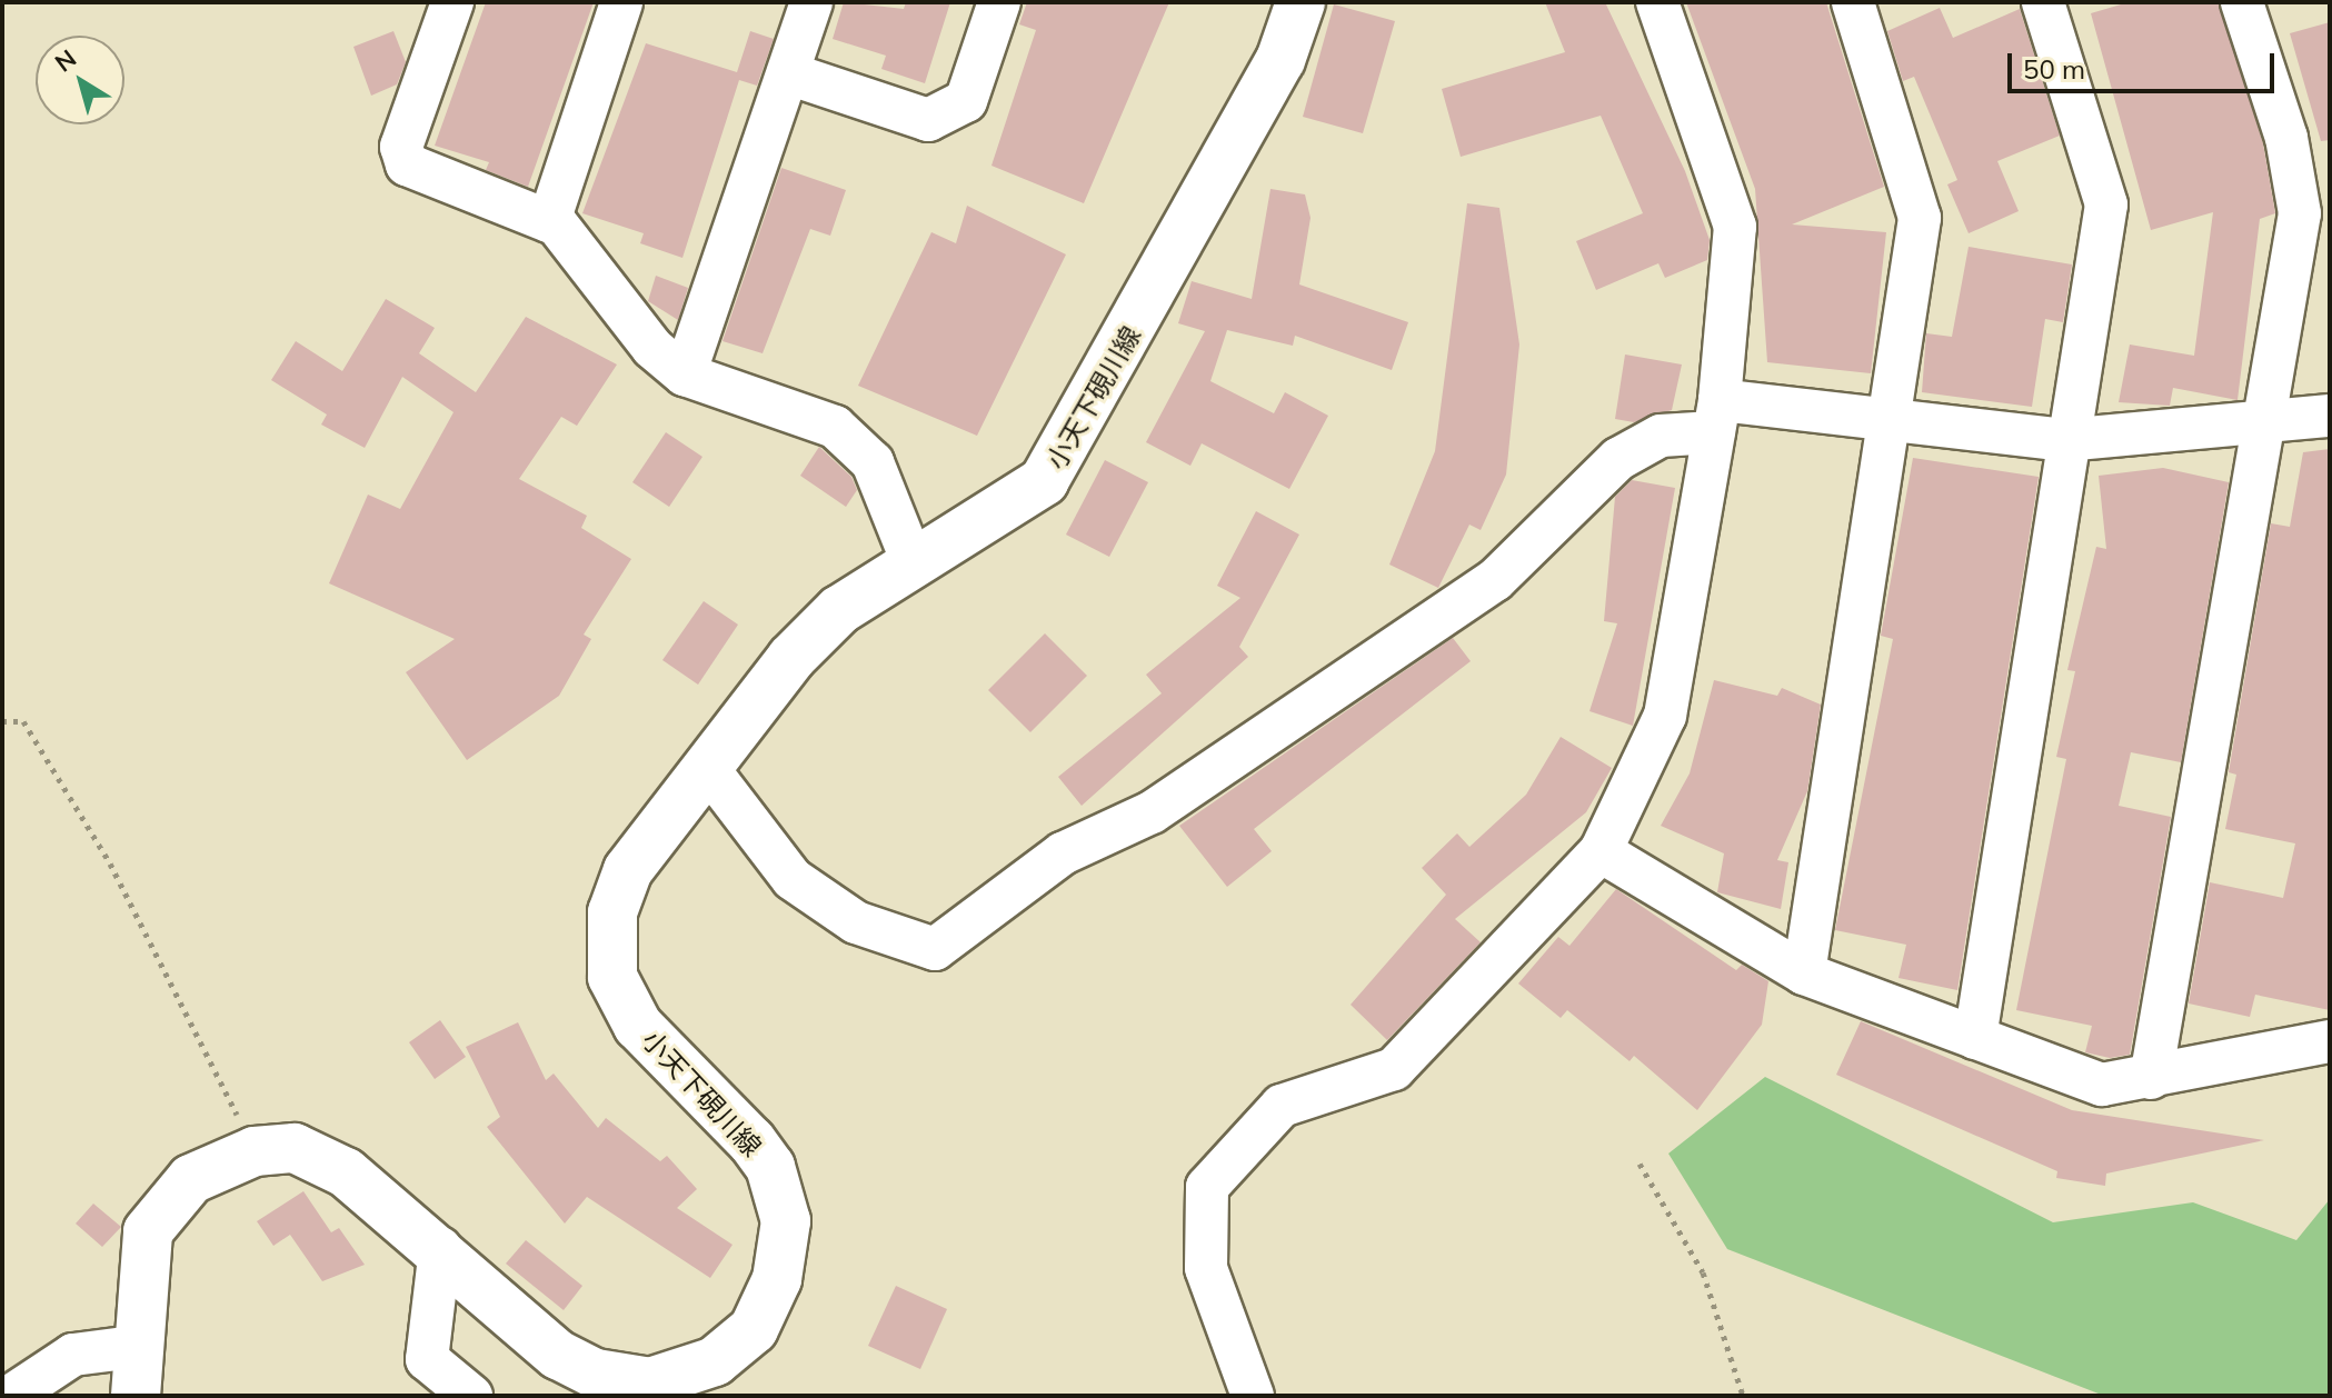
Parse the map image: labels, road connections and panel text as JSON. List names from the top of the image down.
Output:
{
  "streets": {
    "main road": ["小天下硯川線"]
  },
  "scale_bar": "50 m",
  "north": "top left"
}
